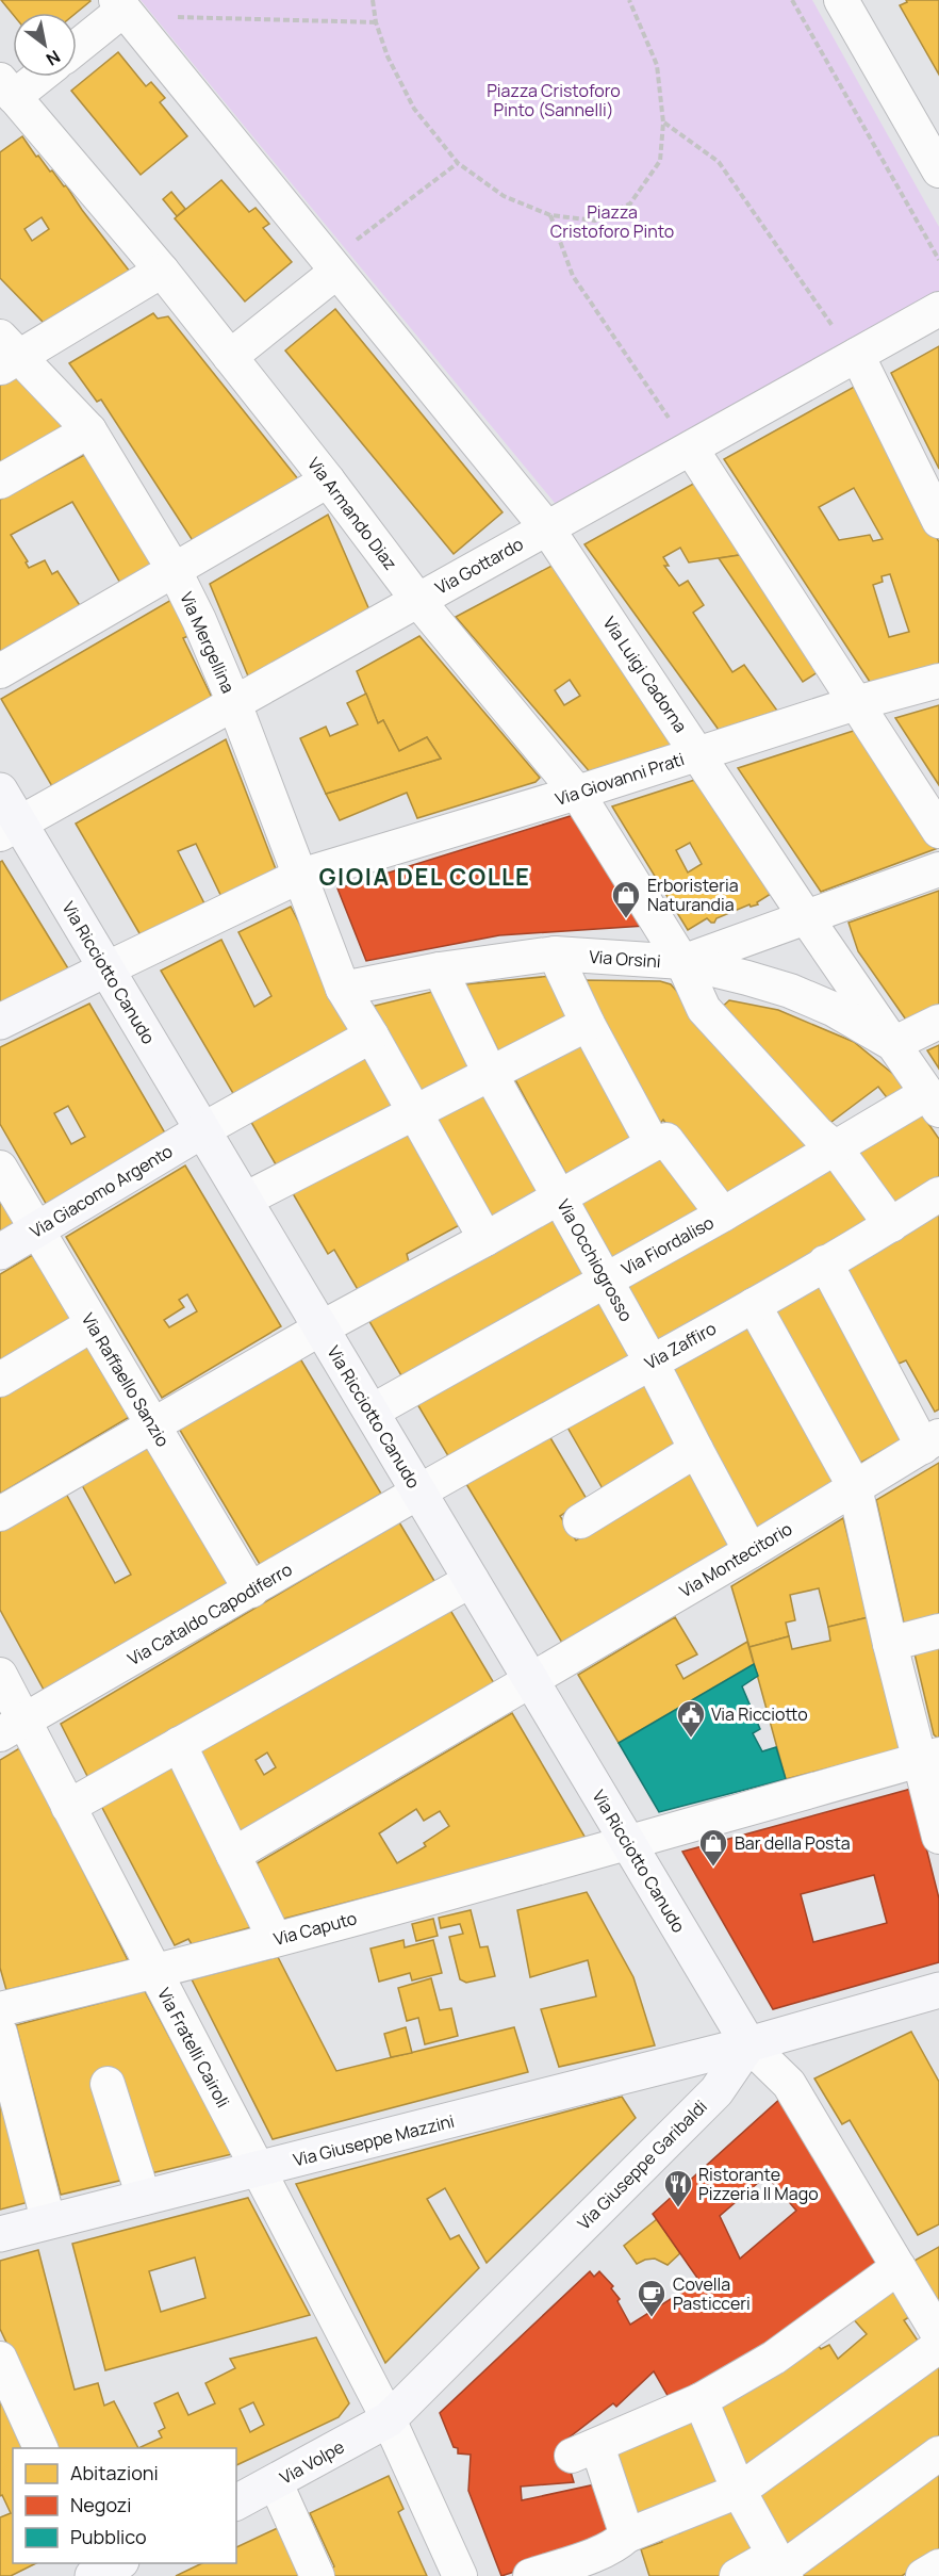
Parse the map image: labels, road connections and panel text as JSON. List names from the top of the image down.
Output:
{
  "streets": {
    "main road": [
      "Via Ricciotto Canudo",
      "Via Giacomo Argento",
      "Via Giuseppe Mazzini",
      "Via Giuseppe Garibaldi",
      "Via Volpe"
    ],
    "street": [
      "Via Armando Diaz",
      "Via Gottardo",
      "Via Mergellina",
      "Via Luigi Cadorna",
      "Via Giovanni Prati",
      "Via Orsini",
      "Via Fiordaliso",
      "Via Occhiogrosso",
      "Via Zaffiro",
      "Via Raffaello Sanzio",
      "Via Montecitorio",
      "Via Cataldo Capodiferro",
      "Via Caputo",
      "Via Fratelli Cairoli"
    ]
  },
  "crossings": [
    ["Via Armando Diaz", "Via Gottardo"],
    ["Via Armando Diaz", "Via Giovanni Prati"],
    ["Via Armando Diaz", "Via Orsini"],
    ["Via Armando Diaz", "Via Fiordaliso"],
    ["Via Armando Diaz", "Via Zaffiro"],
    ["Via Gottardo", "Via Mergellina"],
    ["Via Gottardo", "Via Luigi Cadorna"],
    ["Via Gottardo", "Via Ricciotto Canudo"],
    ["Via Mergellina", "Via Giovanni Prati"],
    ["Via Mergellina", "Via Orsini"],
    ["Via Luigi Cadorna", "Via Giovanni Prati"],
    ["Via Luigi Cadorna", "Via Orsini"],
    ["Via Giovanni Prati", "Via Ricciotto Canudo"],
    ["Via Orsini", "Via Fiordaliso"],
    ["Via Orsini", "Via Occhiogrosso"],
    ["Via Ricciotto Canudo", "Via Giacomo Argento"],
    ["Via Ricciotto Canudo", "Via Fiordaliso"],
    ["Via Ricciotto Canudo", "Via Zaffiro"],
    ["Via Ricciotto Canudo", "Via Montecitorio"],
    ["Via Ricciotto Canudo", "Via Cataldo Capodiferro"],
    ["Via Ricciotto Canudo", "Via Caputo"],
    ["Via Ricciotto Canudo", "Via Giuseppe Mazzini"],
    ["Via Ricciotto Canudo", "Via Giuseppe Garibaldi"],
    ["Via Giacomo Argento", "Via Raffaello Sanzio"],
    ["Via Fiordaliso", "Via Occhiogrosso"],
    ["Via Occhiogrosso", "Via Zaffiro"],
    ["Via Occhiogrosso", "Via Montecitorio"],
    ["Via Zaffiro", "Via Cataldo Capodiferro"],
    ["Via Raffaello Sanzio", "Via Cataldo Capodiferro"],
    ["Via Cataldo Capodiferro", "Via Fratelli Cairoli"],
    ["Via Caputo", "Via Fratelli Cairoli"],
    ["Via Fratelli Cairoli", "Via Giuseppe Mazzini"],
    ["Via Fratelli Cairoli", "Via Giuseppe Garibaldi"],
    ["Via Fratelli Cairoli", "Via Volpe"],
    ["Via Giuseppe Mazzini", "Via Giuseppe Garibaldi"],
    ["Via Giuseppe Garibaldi", "Via Volpe"]
  ],
  "districts": ["GIOIA DEL COLLE"],
  "parks": ["Piazza Cristoforo Pinto (Sannelli)", "Piazza Cristoforo Pinto"],
  "places": {
    "shop": ["Erboristeria Naturandia", "Bar della Posta"],
    "public building": ["Via Ricciotto"],
    "restaurant": ["Ristorante Pizzeria Il Mago"],
    "cafe": ["Covella Pasticceri"]
  },
  "legend": ["Abitazioni", "Negozi", "Pubblico"],
  "north": "bottom right"
}
